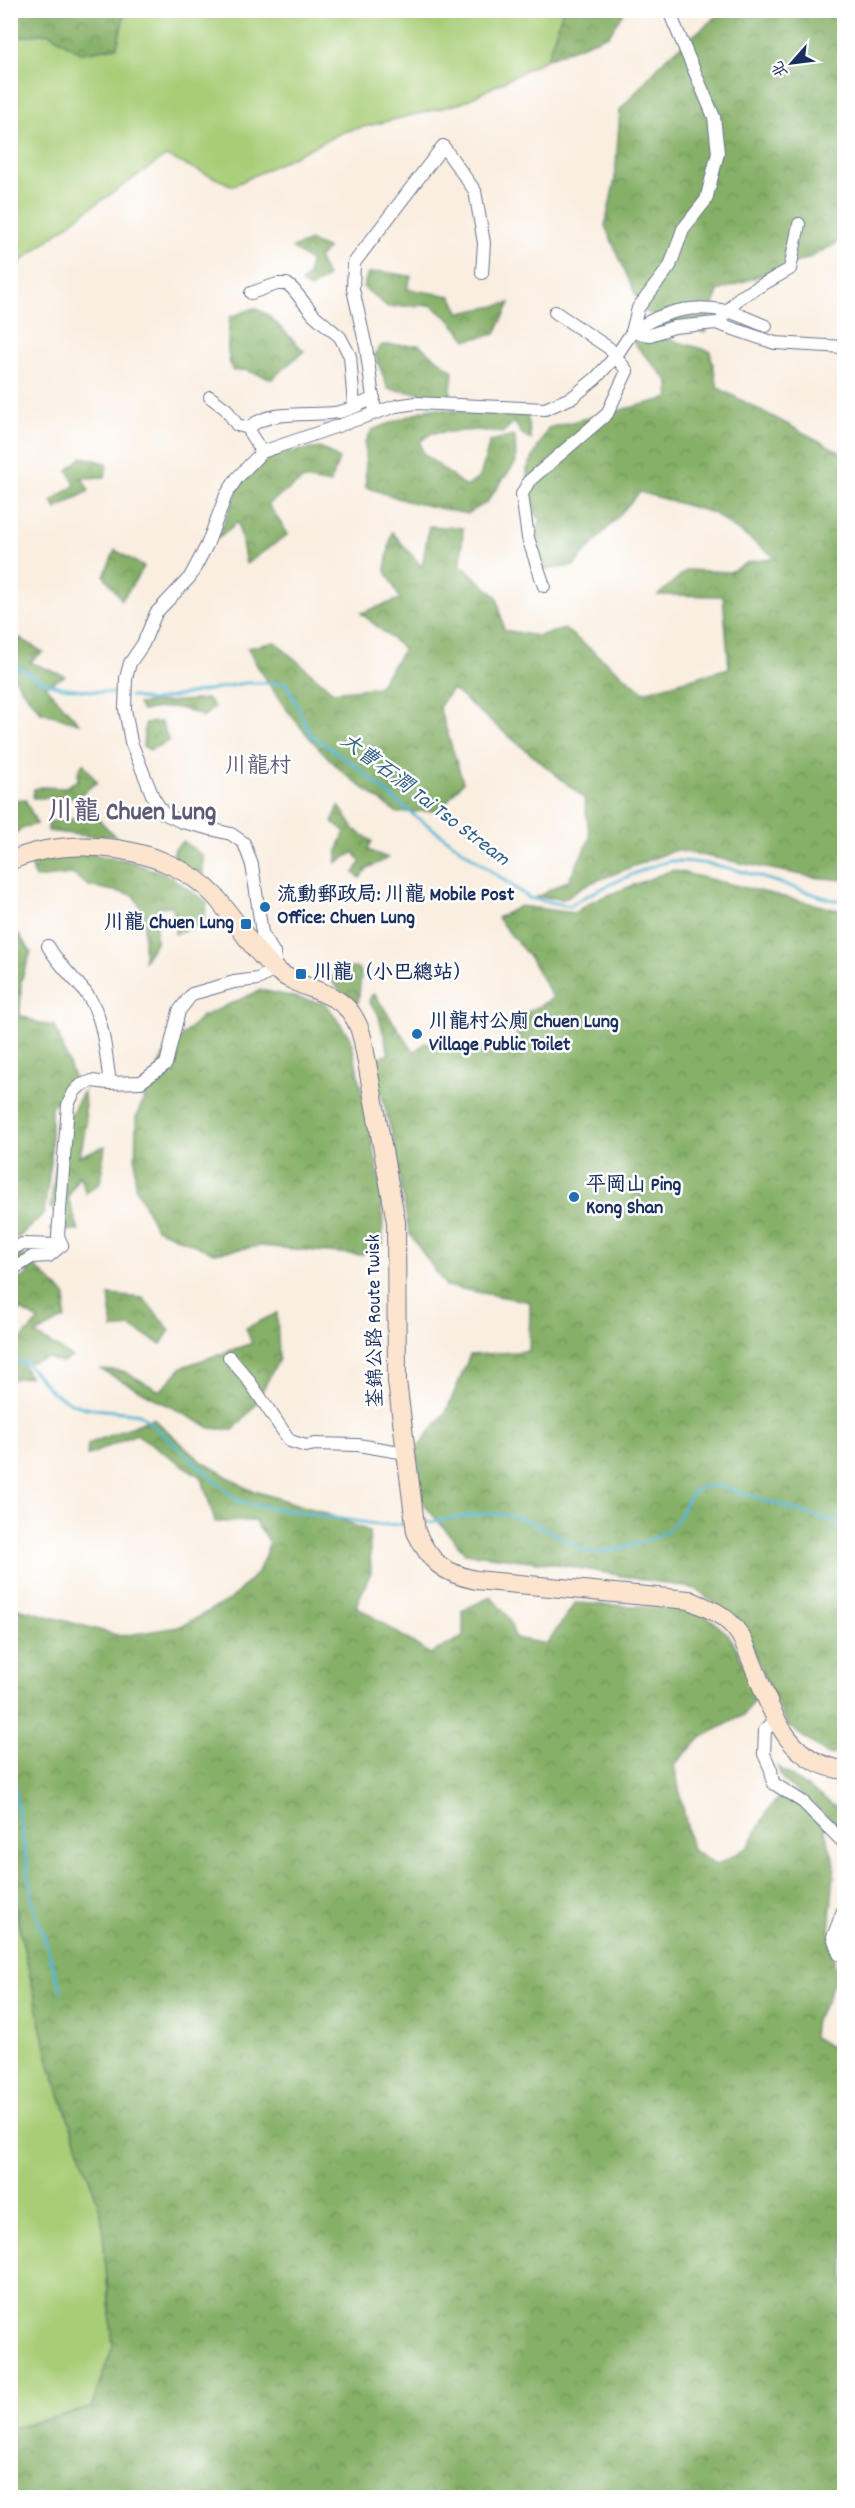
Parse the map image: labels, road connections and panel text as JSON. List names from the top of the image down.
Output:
{
  "streets": {
    "main road": ["荃錦公路 Route Twisk"]
  },
  "districts": ["川龍村", "川龍 Chuen Lung"],
  "water": ["大曹石澗 Tai Tso Stream"],
  "places": {
    "other": ["流動郵政局: 川龍 Mobile Post Office: Chuen Lung", "川龍村公廁 Chuen Lung Village Public Toilet", "平岡山 Ping Kong Shan"],
    "transit": ["川龍 Chuen Lung", "川龍（小巴總站）"]
  },
  "north": "bottom left"
}
